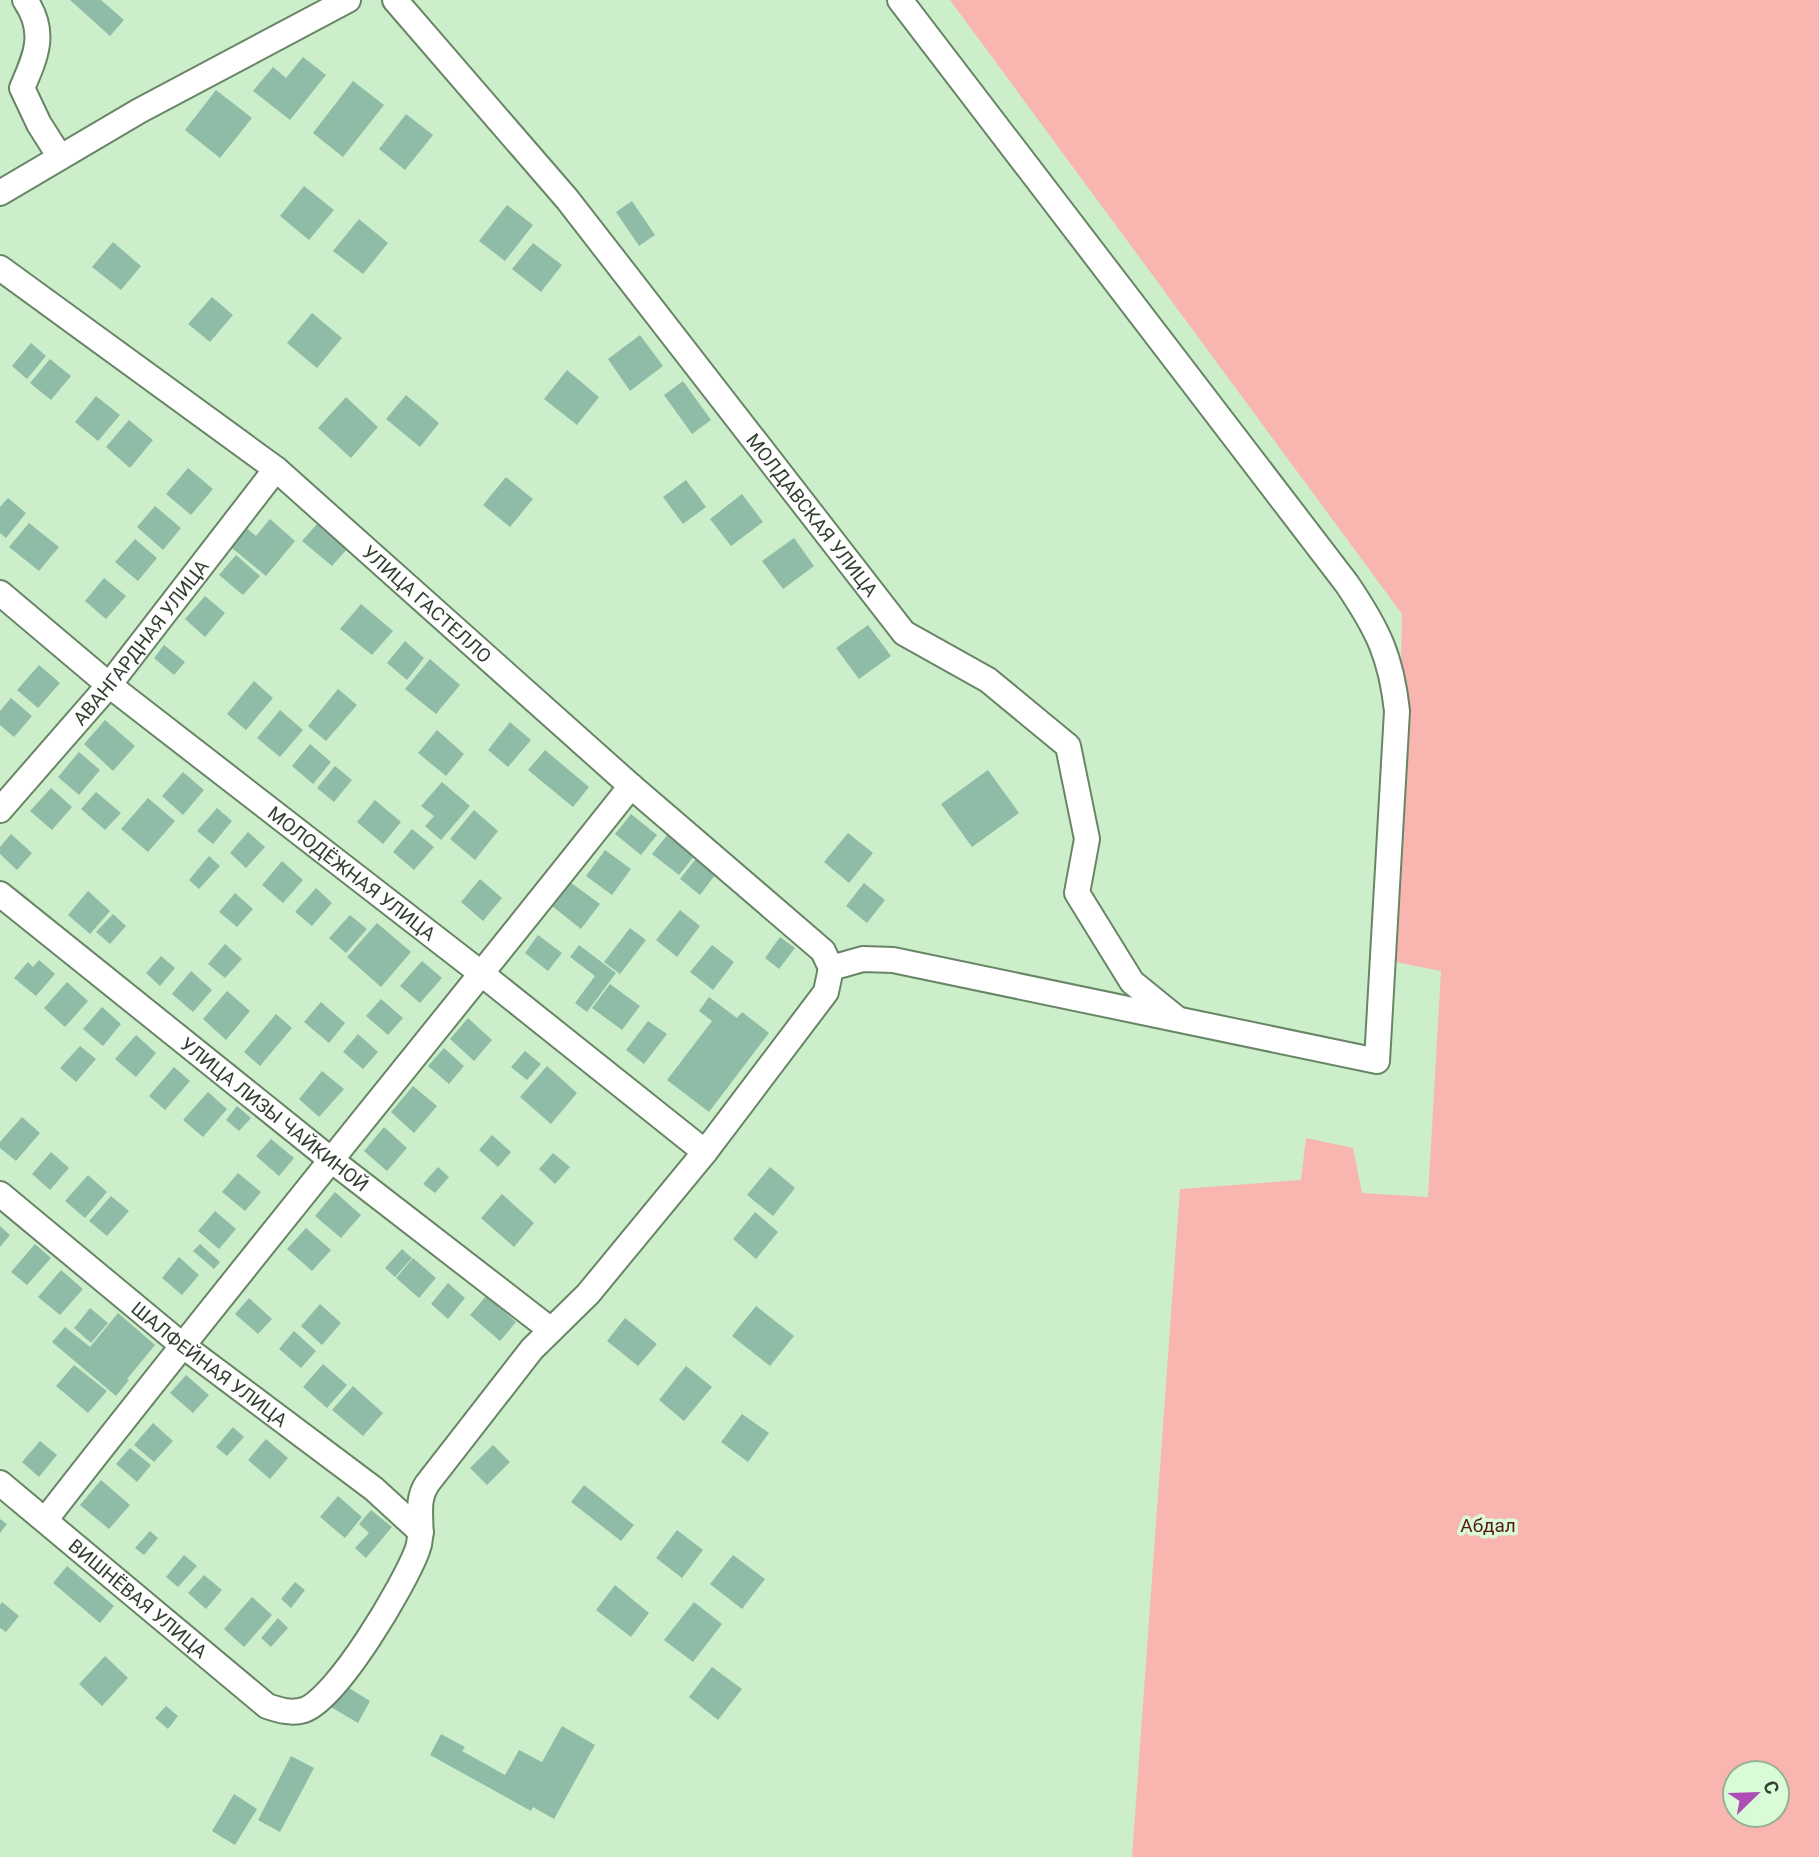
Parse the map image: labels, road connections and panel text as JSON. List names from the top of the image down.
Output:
{
  "streets": {
    "street": [
      "МОЛДАВСКАЯ УЛИЦА",
      "УЛИЦА ГАСТЕЛЛО",
      "АВАНГАРДНАЯ УЛИЦА",
      "МОЛОДЁЖНАЯ УЛИЦА",
      "УЛИЦА ЛИЗЫ ЧАЙКИНОЙ",
      "ШАЛФЕЙНАЯ УЛИЦА",
      "ВИШНЁВАЯ УЛИЦА"
    ]
  },
  "crossings": [
    ["УЛИЦА ГАСТЕЛЛО", "АВАНГАРДНАЯ УЛИЦА"],
    ["АВАНГАРДНАЯ УЛИЦА", "МОЛОДЁЖНАЯ УЛИЦА"],
    ["ШАЛФЕЙНАЯ УЛИЦА", "ВИШНЁВАЯ УЛИЦА"]
  ],
  "parks": ["Абдал"],
  "north": "top right"
}
